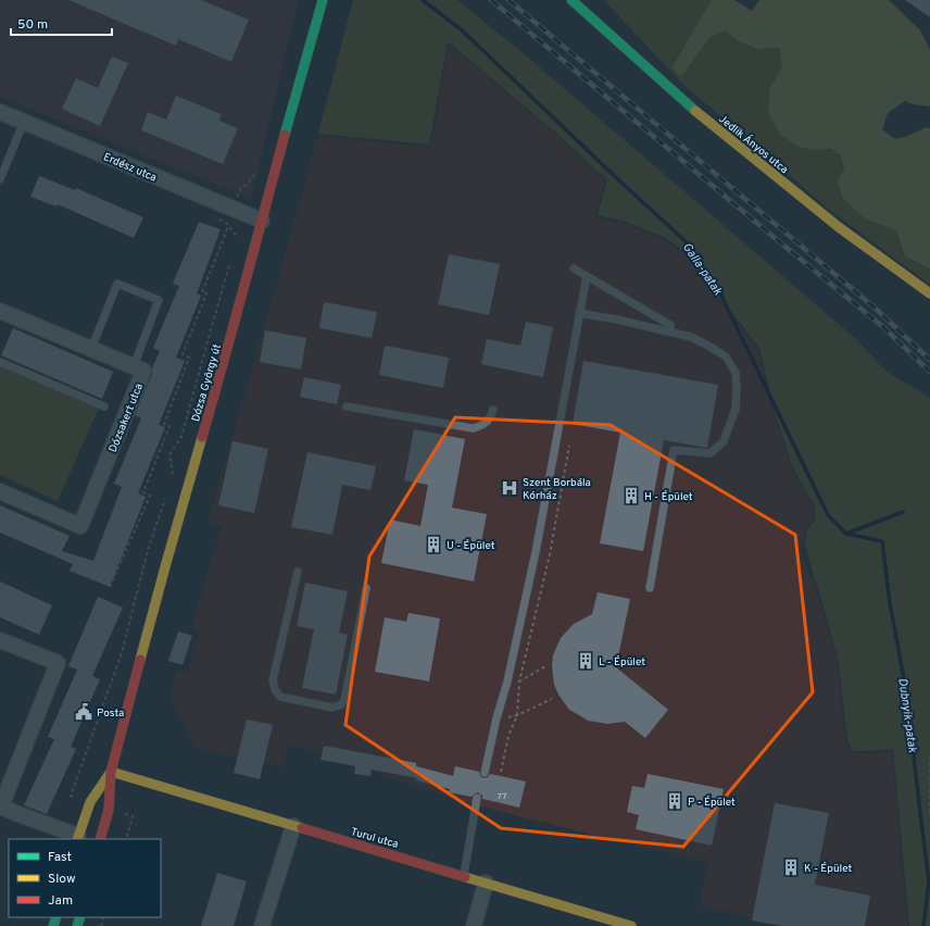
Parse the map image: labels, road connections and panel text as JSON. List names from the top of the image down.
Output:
{
  "streets": {
    "street": [
      "Jedlik Ányos utca",
      "Erdész utca",
      "Dózsa György út",
      "Dózsakert utca",
      "Turul utca"
    ]
  },
  "crossings": [
    ["Erdész utca", "Dózsa György út"],
    ["Dózsa György út", "Turul utca"]
  ],
  "water": ["Galla-patak", "Dubnyik-patak"],
  "places": {
    "hospital": ["Szent Borbála Kórház"],
    "building": [
      "H - Épület",
      "U - Épület",
      "L - Épület",
      "P - Épület",
      "K - Épület"
    ],
    "public building": ["Posta"]
  },
  "house_numbers": ["77"],
  "legend": ["Fast", "Slow", "Jam"],
  "scale_bar": "50 m"
}
